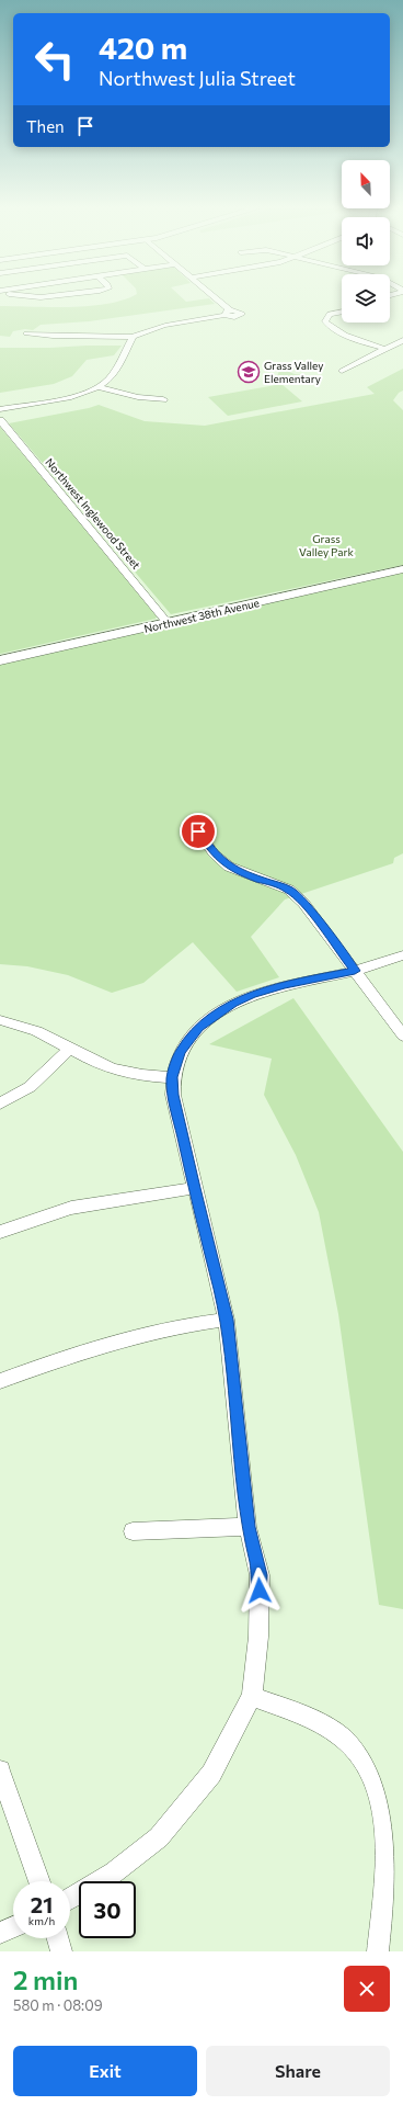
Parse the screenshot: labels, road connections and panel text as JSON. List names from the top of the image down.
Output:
{
  "streets": {
    "street": ["Northwest Inglewood Street", "Northwest 38th Avenue"]
  },
  "crossings": [
    ["Northwest Inglewood Street", "Northwest 38th Avenue"]
  ],
  "parks": ["Grass Valley Park"],
  "places": {
    "school or university": ["Grass Valley Elementary"]
  },
  "north": "top left",
  "page": {
    "turn": ["420 m", "Northwest Julia Street"],
    "then": "Then",
    "speed": "21 km/h",
    "limit": "30",
    "heading": ["2 min", "580 m · 08:09"],
    "buttons": ["Exit", "Share"]
  }
}
